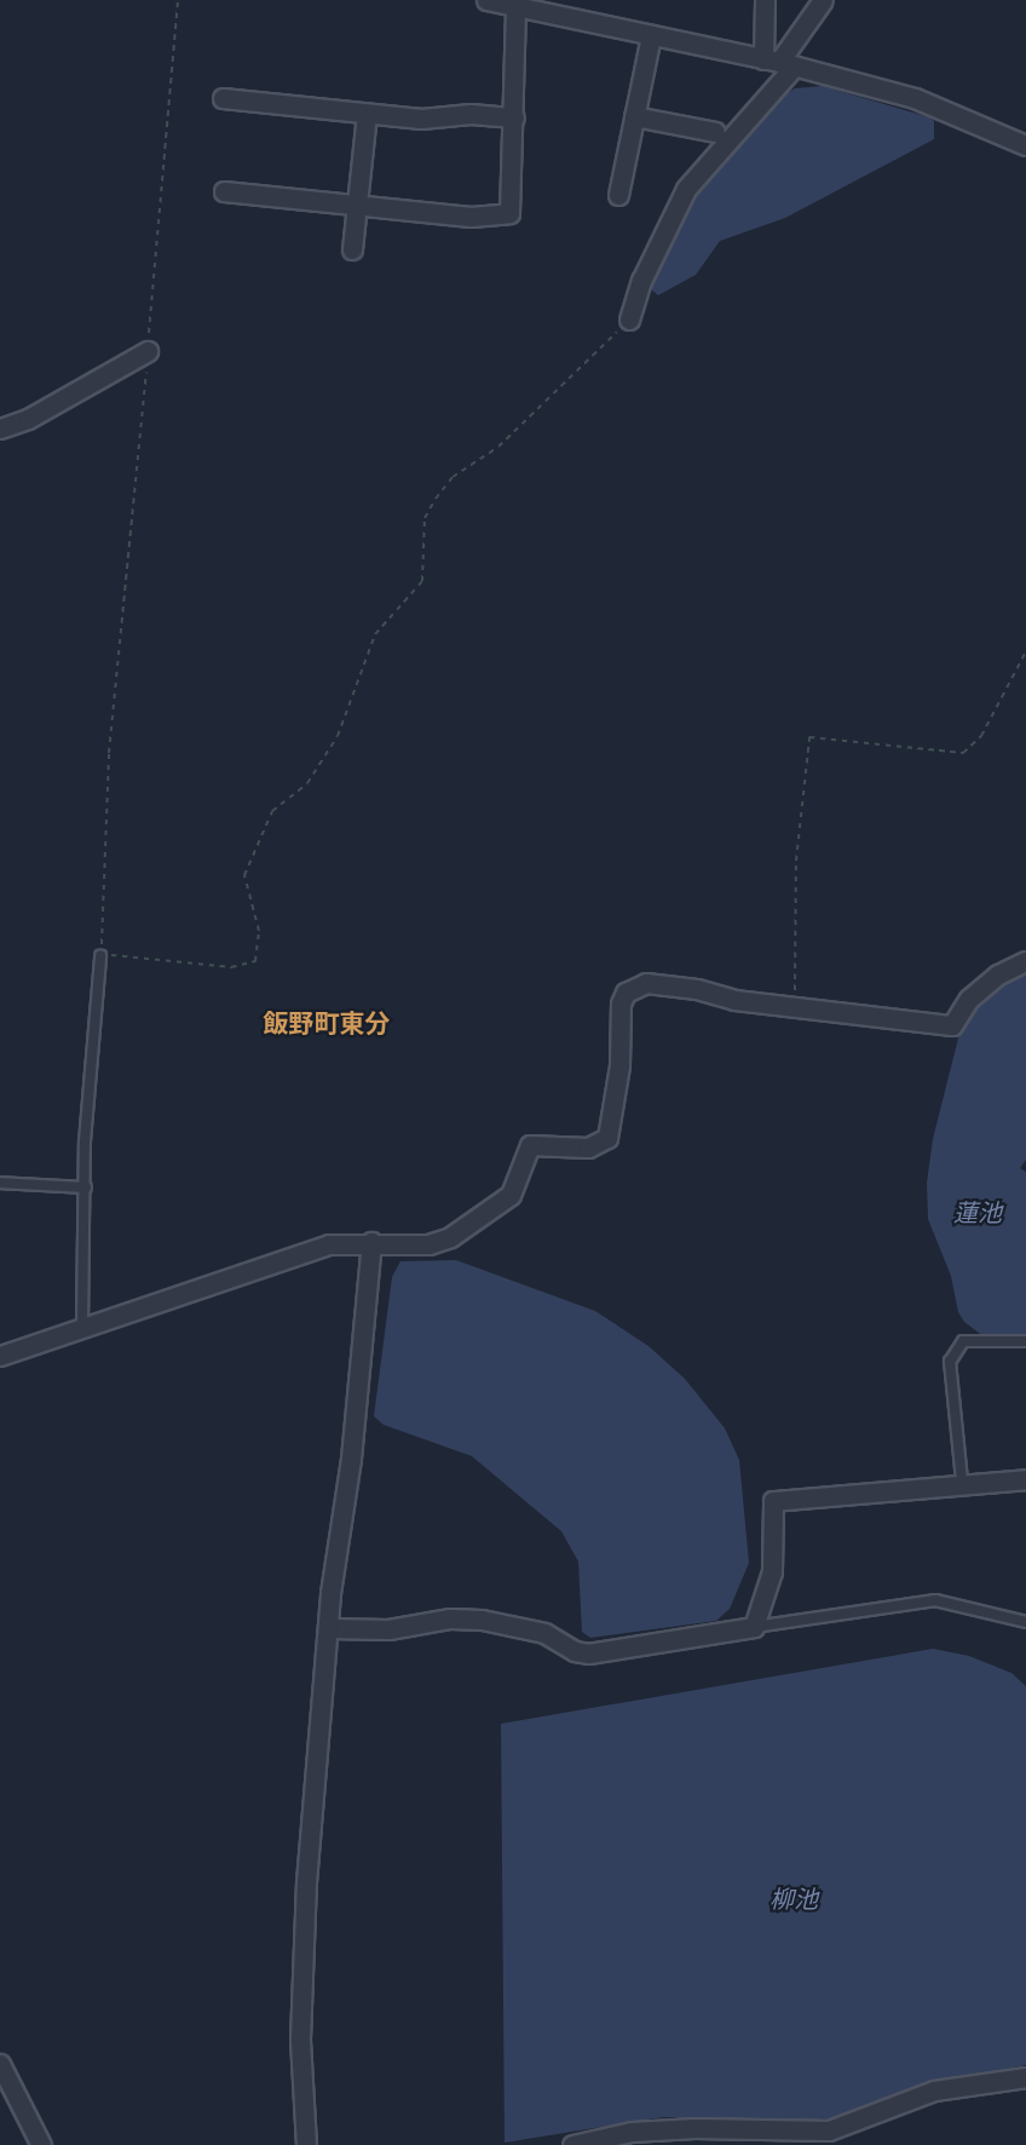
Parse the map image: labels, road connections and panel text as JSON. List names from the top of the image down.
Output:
{
  "districts": ["飯野町東分"],
  "water": ["蓮池", "柳池"]
}
